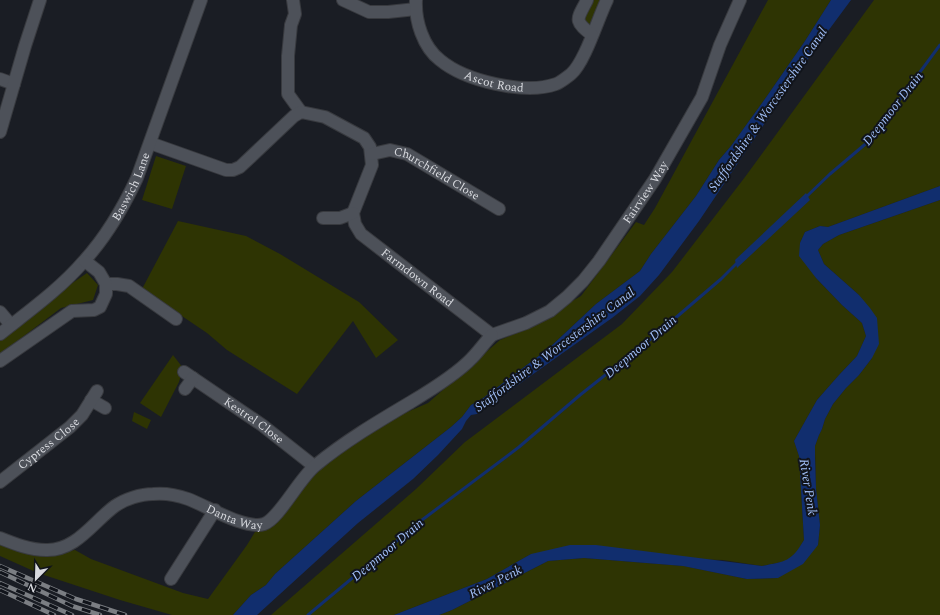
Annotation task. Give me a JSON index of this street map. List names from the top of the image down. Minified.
{"streets":{"street":["Ascot Road","Churchfield Close","Baswich Lane","Fairview Way","Farmdown Road","Kestrel Close","Cypress Close","Danta Way"]},"crossings":[["Fairview Way","Farmdown Road"],["Fairview Way","Danta Way"],["Farmdown Road","Danta Way"],["Kestrel Close","Danta Way"]],"water":["Deepmoor Drain","Staffordshire & Worcestershire Canal","River Penk"],"north":"bottom left"}
